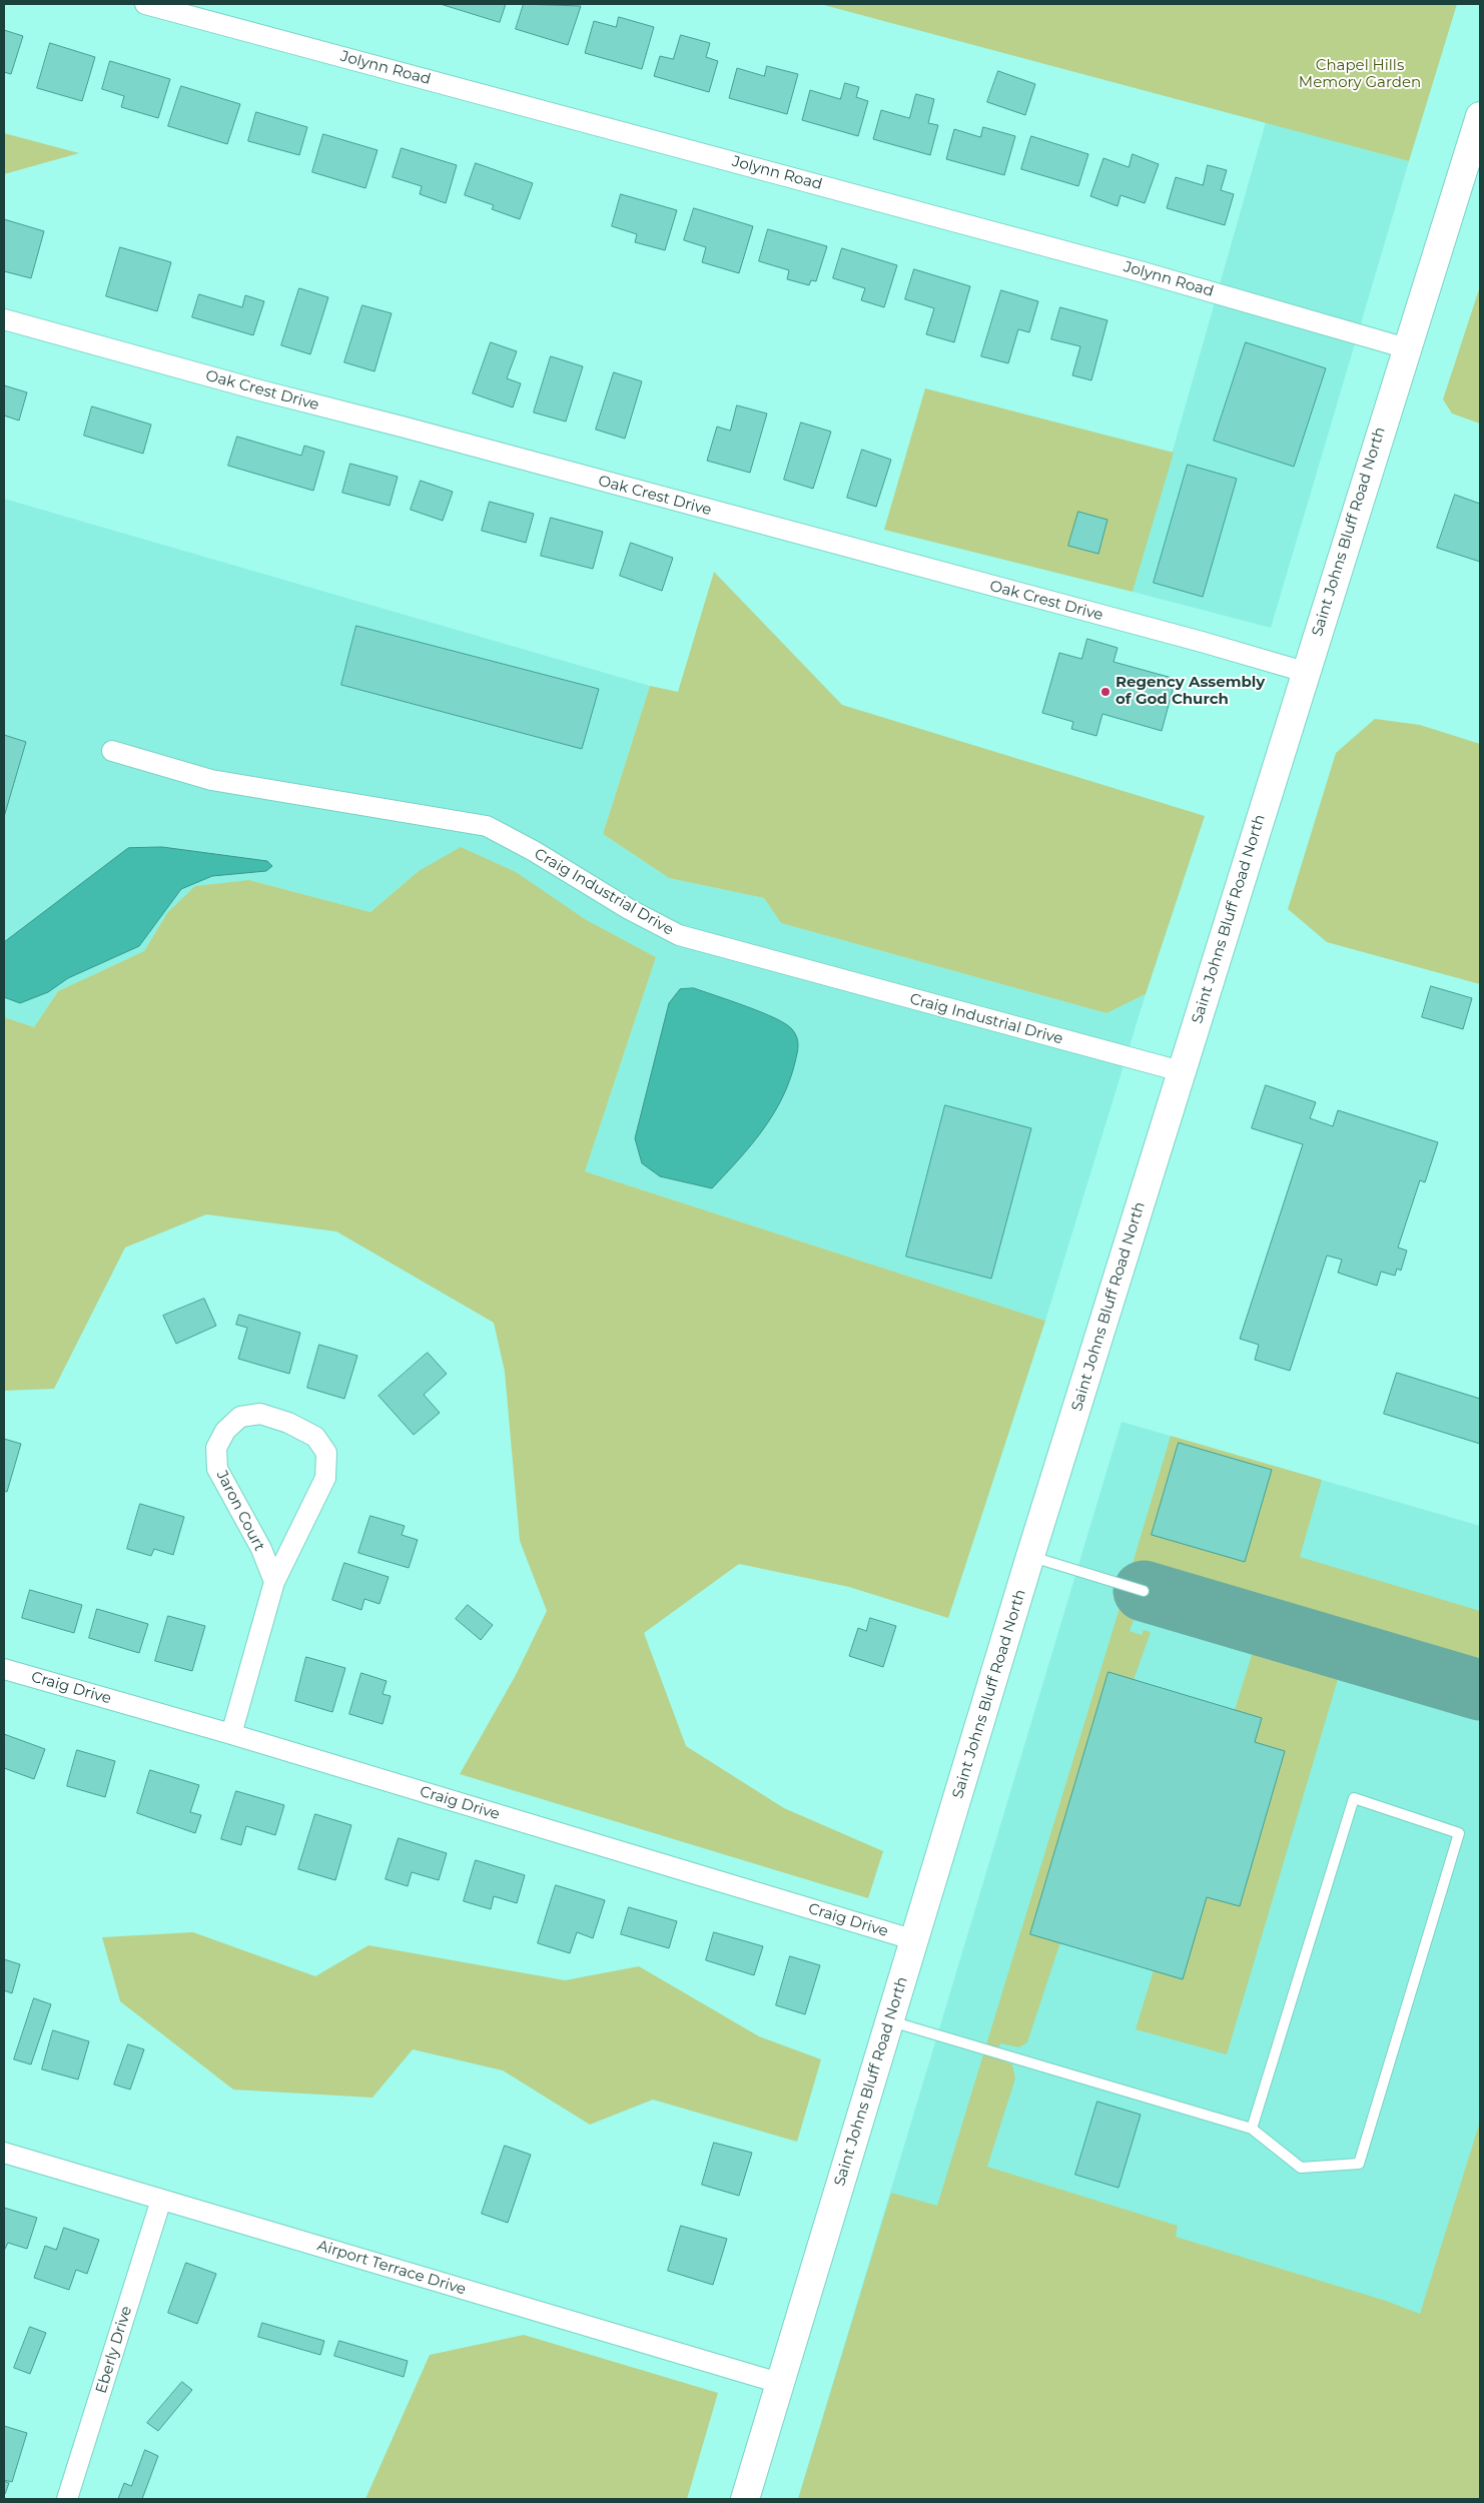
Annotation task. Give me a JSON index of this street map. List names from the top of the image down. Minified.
{"streets":{"main road":["Saint Johns Bluff Road North"],"street":["Jolynn Road","Oak Crest Drive","Craig Industrial Drive","Jaron Court","Craig Drive","Airport Terrace Drive","Eberly Drive"]},"crossings":[["Jolynn Road","Saint Johns Bluff Road North"],["Oak Crest Drive","Saint Johns Bluff Road North"],["Saint Johns Bluff Road North","Craig Industrial Drive"],["Saint Johns Bluff Road North","Craig Drive"],["Saint Johns Bluff Road North","Airport Terrace Drive"],["Jaron Court","Craig Drive"],["Airport Terrace Drive","Eberly Drive"]],"parks":["Chapel Hills Memory Garden"],"places":["Regency Assembly of God Church"]}
